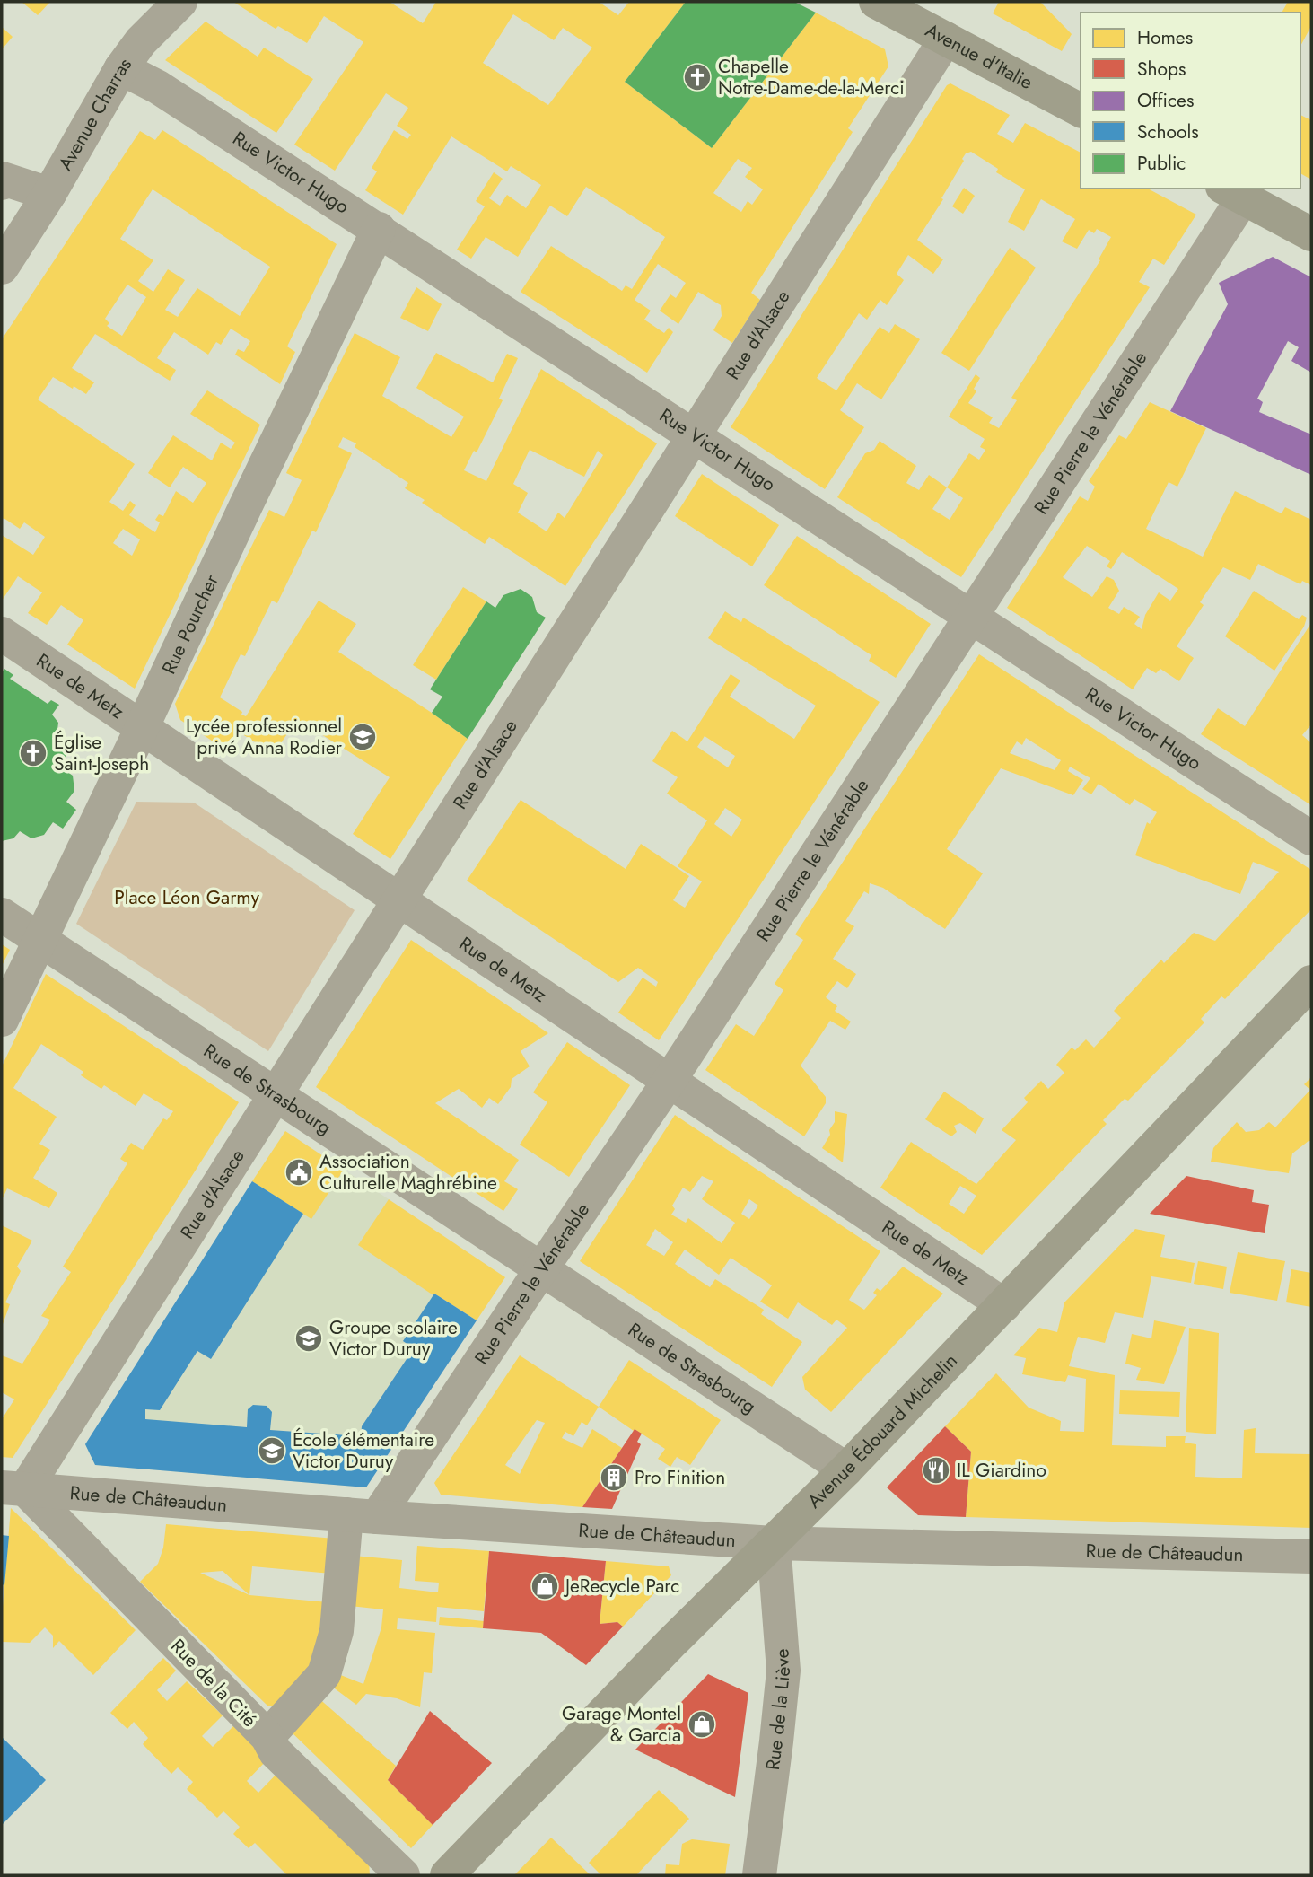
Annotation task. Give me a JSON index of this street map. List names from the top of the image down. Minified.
{"streets":{"main road":["Avenue d'Italie","Avenue Édouard Michelin"],"street":["Avenue Charras","Rue Victor Hugo","Rue d'Alsace","Rue Pierre le Vénérable","Rue Pourcher","Rue de Metz","Rue de Strasbourg","Rue de Châteaudun","Rue de la Cité","Rue de la Liève"]},"crossings":[["Avenue d'Italie","Rue d'Alsace"],["Avenue Charras","Rue Victor Hugo"],["Rue Victor Hugo","Rue d'Alsace"],["Rue Victor Hugo","Rue Pierre le Vénérable"],["Rue Victor Hugo","Rue Pourcher"],["Rue d'Alsace","Rue de Metz"],["Rue d'Alsace","Rue de Strasbourg"],["Rue d'Alsace","Rue de Châteaudun"],["Rue d'Alsace","Rue de la Cité"],["Rue Pierre le Vénérable","Rue de Metz"],["Rue Pierre le Vénérable","Rue de Strasbourg"],["Rue Pierre le Vénérable","Rue de Châteaudun"],["Rue Pourcher","Rue de Metz"],["Rue Pourcher","Rue de Strasbourg"],["Rue de Metz","Avenue Édouard Michelin"],["Rue de Strasbourg","Avenue Édouard Michelin"],["Avenue Édouard Michelin","Rue de Châteaudun"],["Avenue Édouard Michelin","Rue de la Liève"],["Rue de Châteaudun","Rue de la Cité"],["Rue de Châteaudun","Rue de la Liève"]],"parks":["Place Léon Garmy"],"places":{"church":["Chapelle Notre-Dame-de-la-Merci","Église Saint-Joseph"],"school or university":["Lycée professionnel privé Anna Rodier","Groupe scolaire Victor Duruy","École élémentaire Victor Duruy"],"public building":["Association Culturelle Maghrébine"],"restaurant":["IL Giardino"],"building":["Pro Finition"],"shop":["JeRecycle Parc","Garage Montel & Garcia"]},"legend":["Homes","Shops","Offices","Schools","Public"]}
